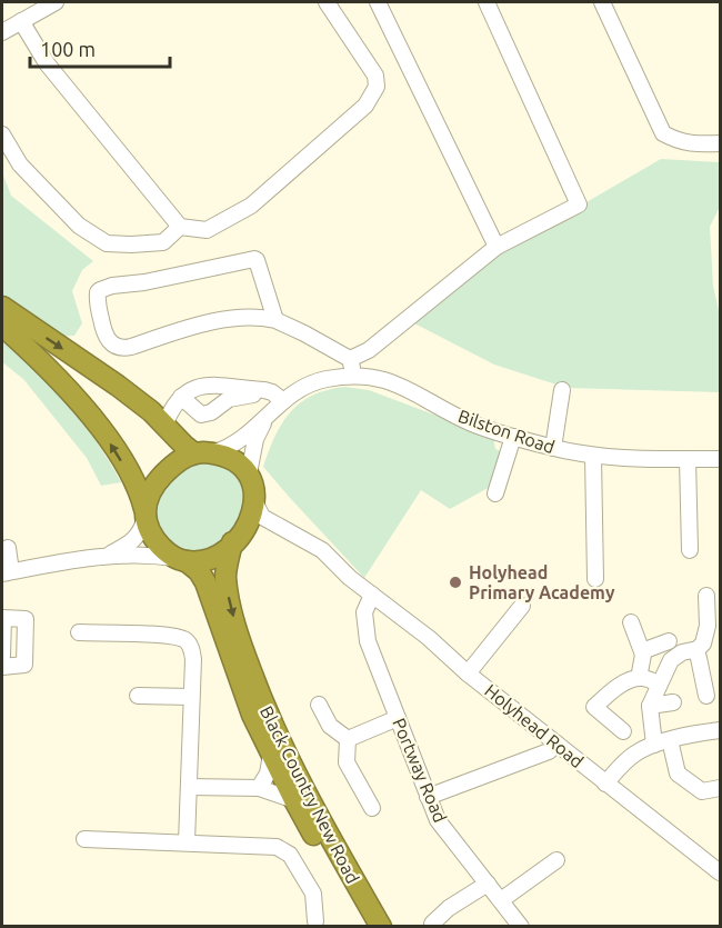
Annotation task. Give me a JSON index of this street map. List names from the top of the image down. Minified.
{"streets":{"highway":["Black Country New Road"],"street":["Bilston Road","Holyhead Road","Portway Road"]},"crossings":[["Bilston Road","Holyhead Road"],["Bilston Road","Black Country New Road"],["Holyhead Road","Portway Road"],["Holyhead Road","Black Country New Road"]],"places":["Holyhead Primary Academy"],"scale_bar":"100 m"}
